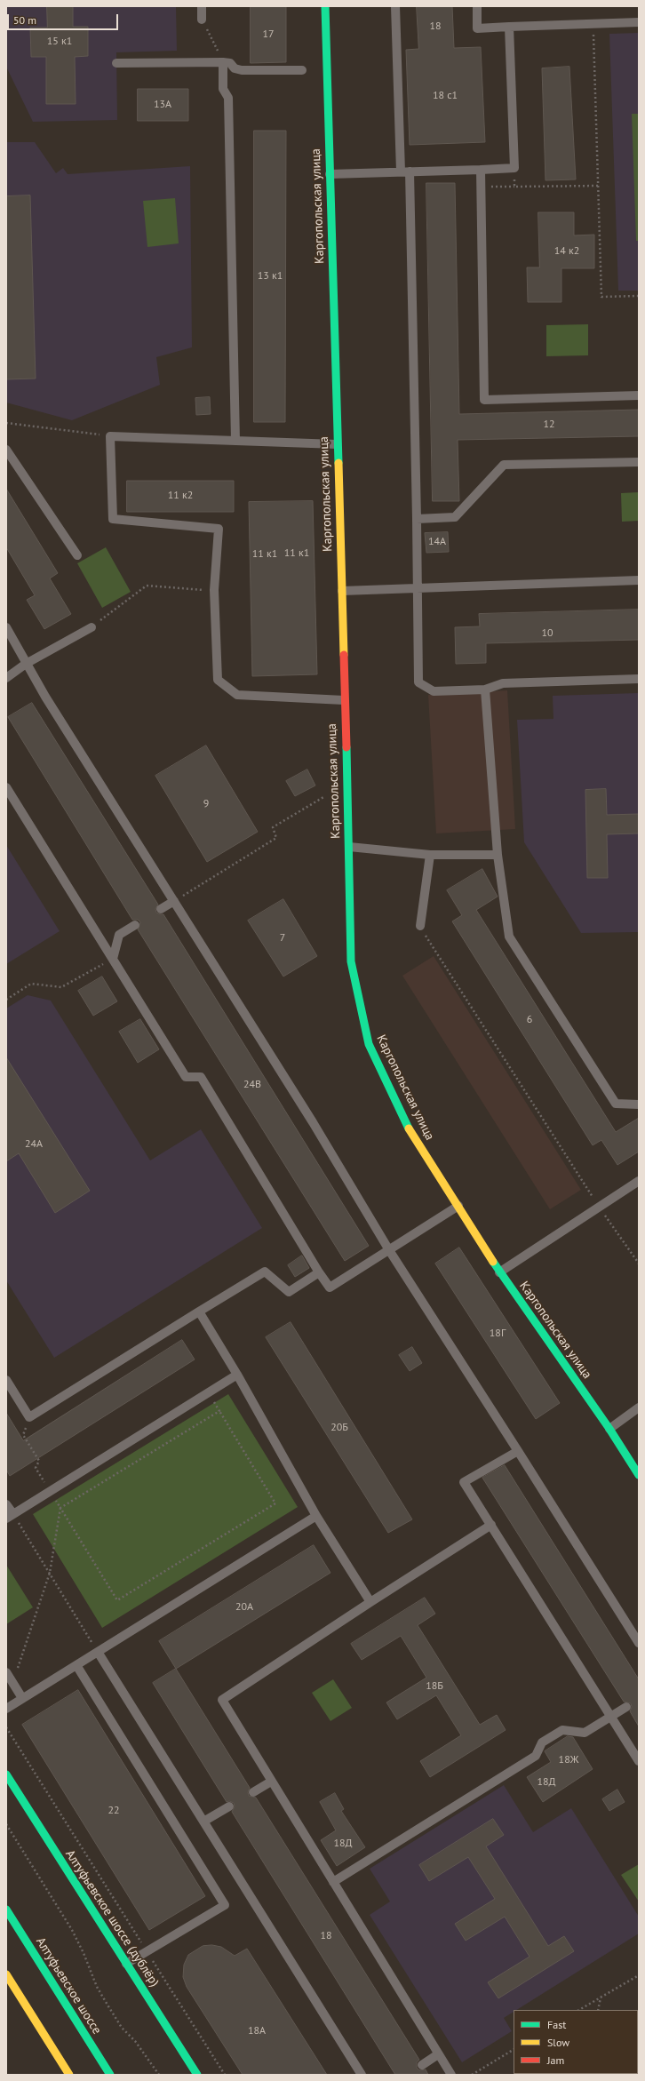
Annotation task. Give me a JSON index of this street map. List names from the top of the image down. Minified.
{"streets":{"street":["Каргопольская улица","Алтуфьевское шоссе (дублёр)","Алтуфьевское шоссе"]},"house_numbers":["18","17","15 к1","18 с1","13А","14 к2","13 к1","12","11 к2","14А","11 к1","11 к1","10","9","7","6","24В","24А","18Г","20Б","20А","18Б","18Ж","18Д","22","18Д","18","18А"],"legend":["Fast","Slow","Jam"],"scale_bar":"50 m"}
